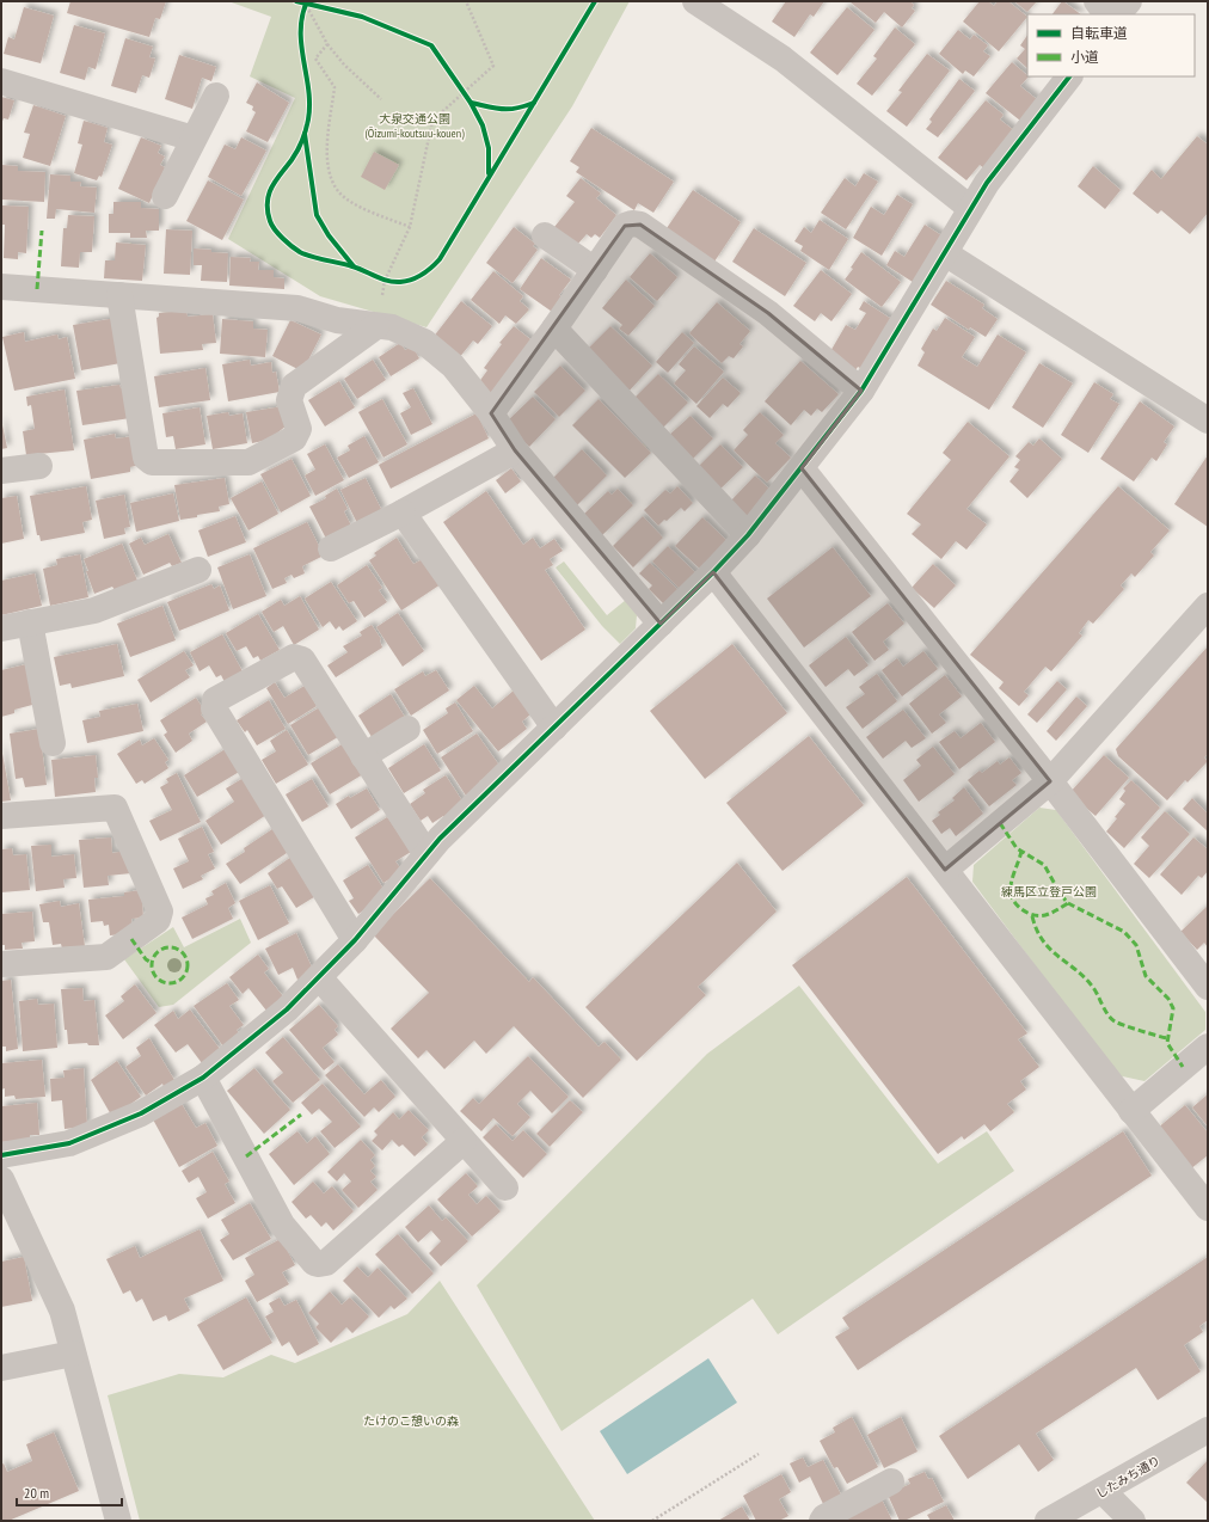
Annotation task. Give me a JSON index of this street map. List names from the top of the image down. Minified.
{"streets":{"street":["したみち通り"]},"parks":["大泉交通公園 (Ōizumi-koutsuu-kouen)","練馬区立登戸公園","たけのこ憩いの森"],"legend":["自転車道","小道"],"scale_bar":"20 m"}
